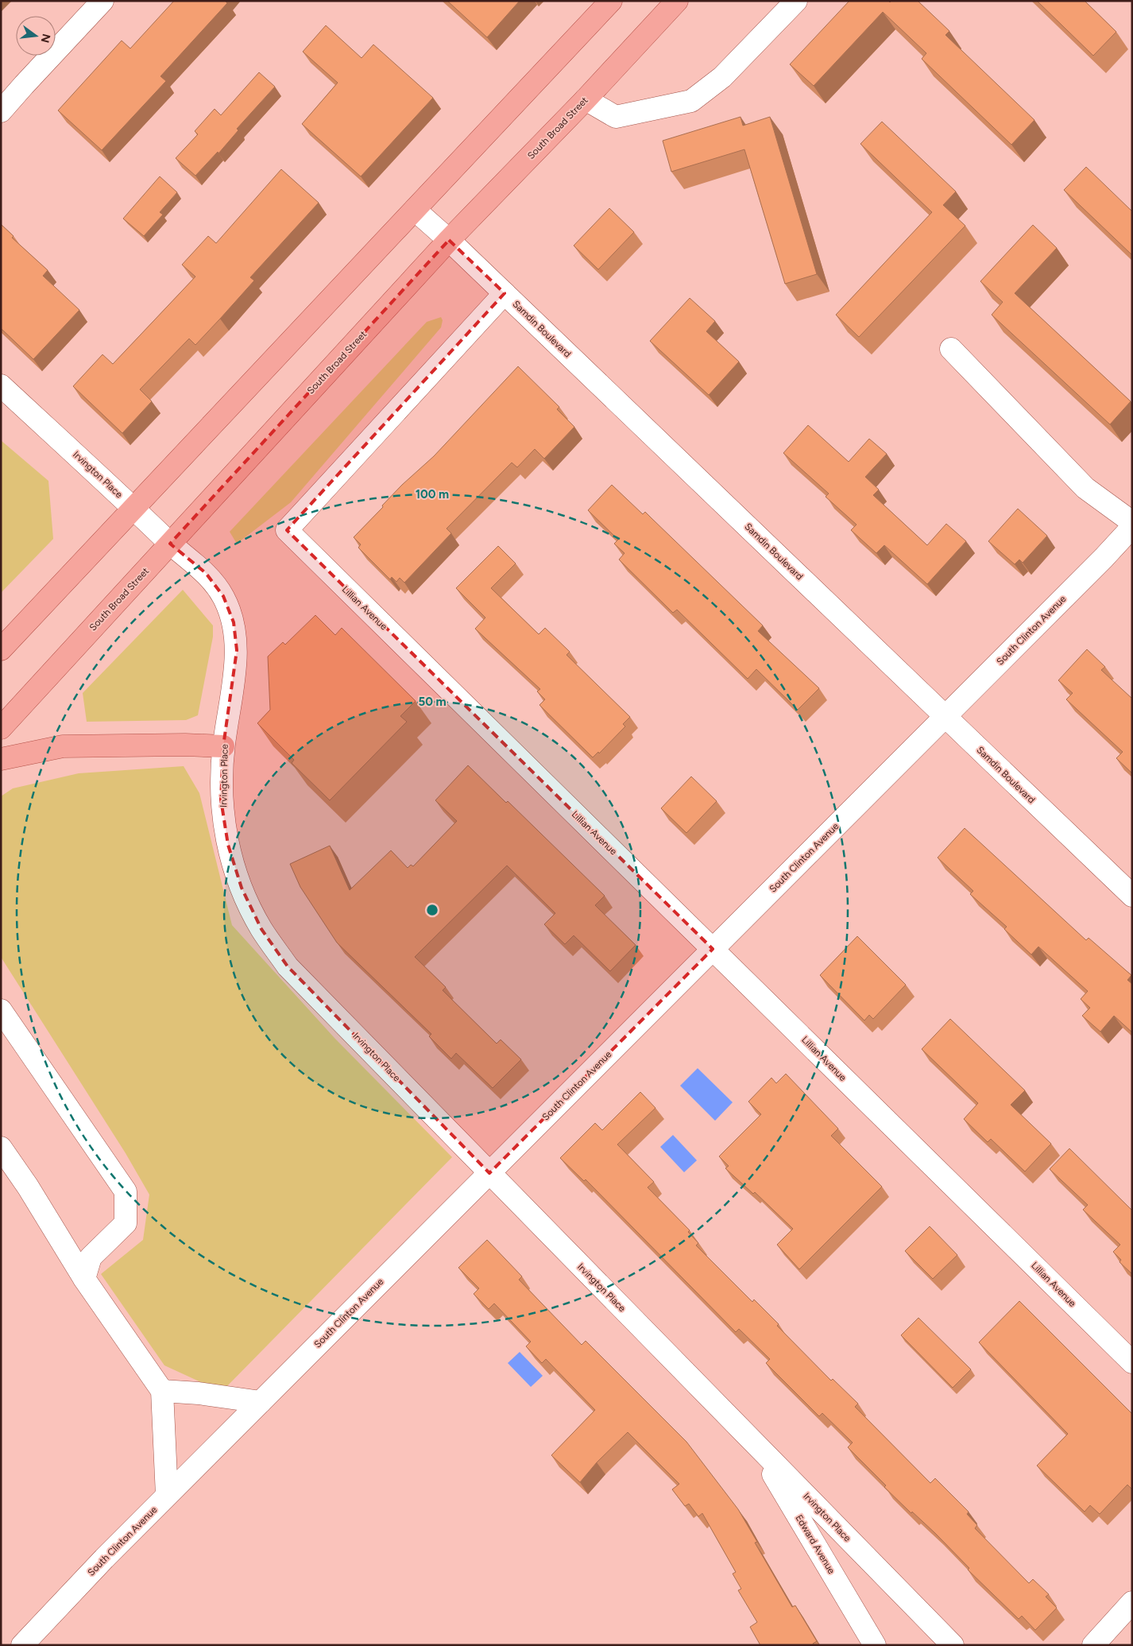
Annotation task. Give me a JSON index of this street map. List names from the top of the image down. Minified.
{"streets":{"main road":["South Broad Street"],"street":["Samdin Boulevard","Irvington Place","Lillian Avenue","South Clinton Avenue","Edward Avenue"]},"crossings":[["South Broad Street","Samdin Boulevard"],["South Broad Street","Irvington Place"],["Samdin Boulevard","Lillian Avenue"],["Samdin Boulevard","South Clinton Avenue"],["Irvington Place","South Clinton Avenue"],["Irvington Place","Edward Avenue"],["Lillian Avenue","South Clinton Avenue"]],"north":"right","rings":["100 m","50 m"]}
